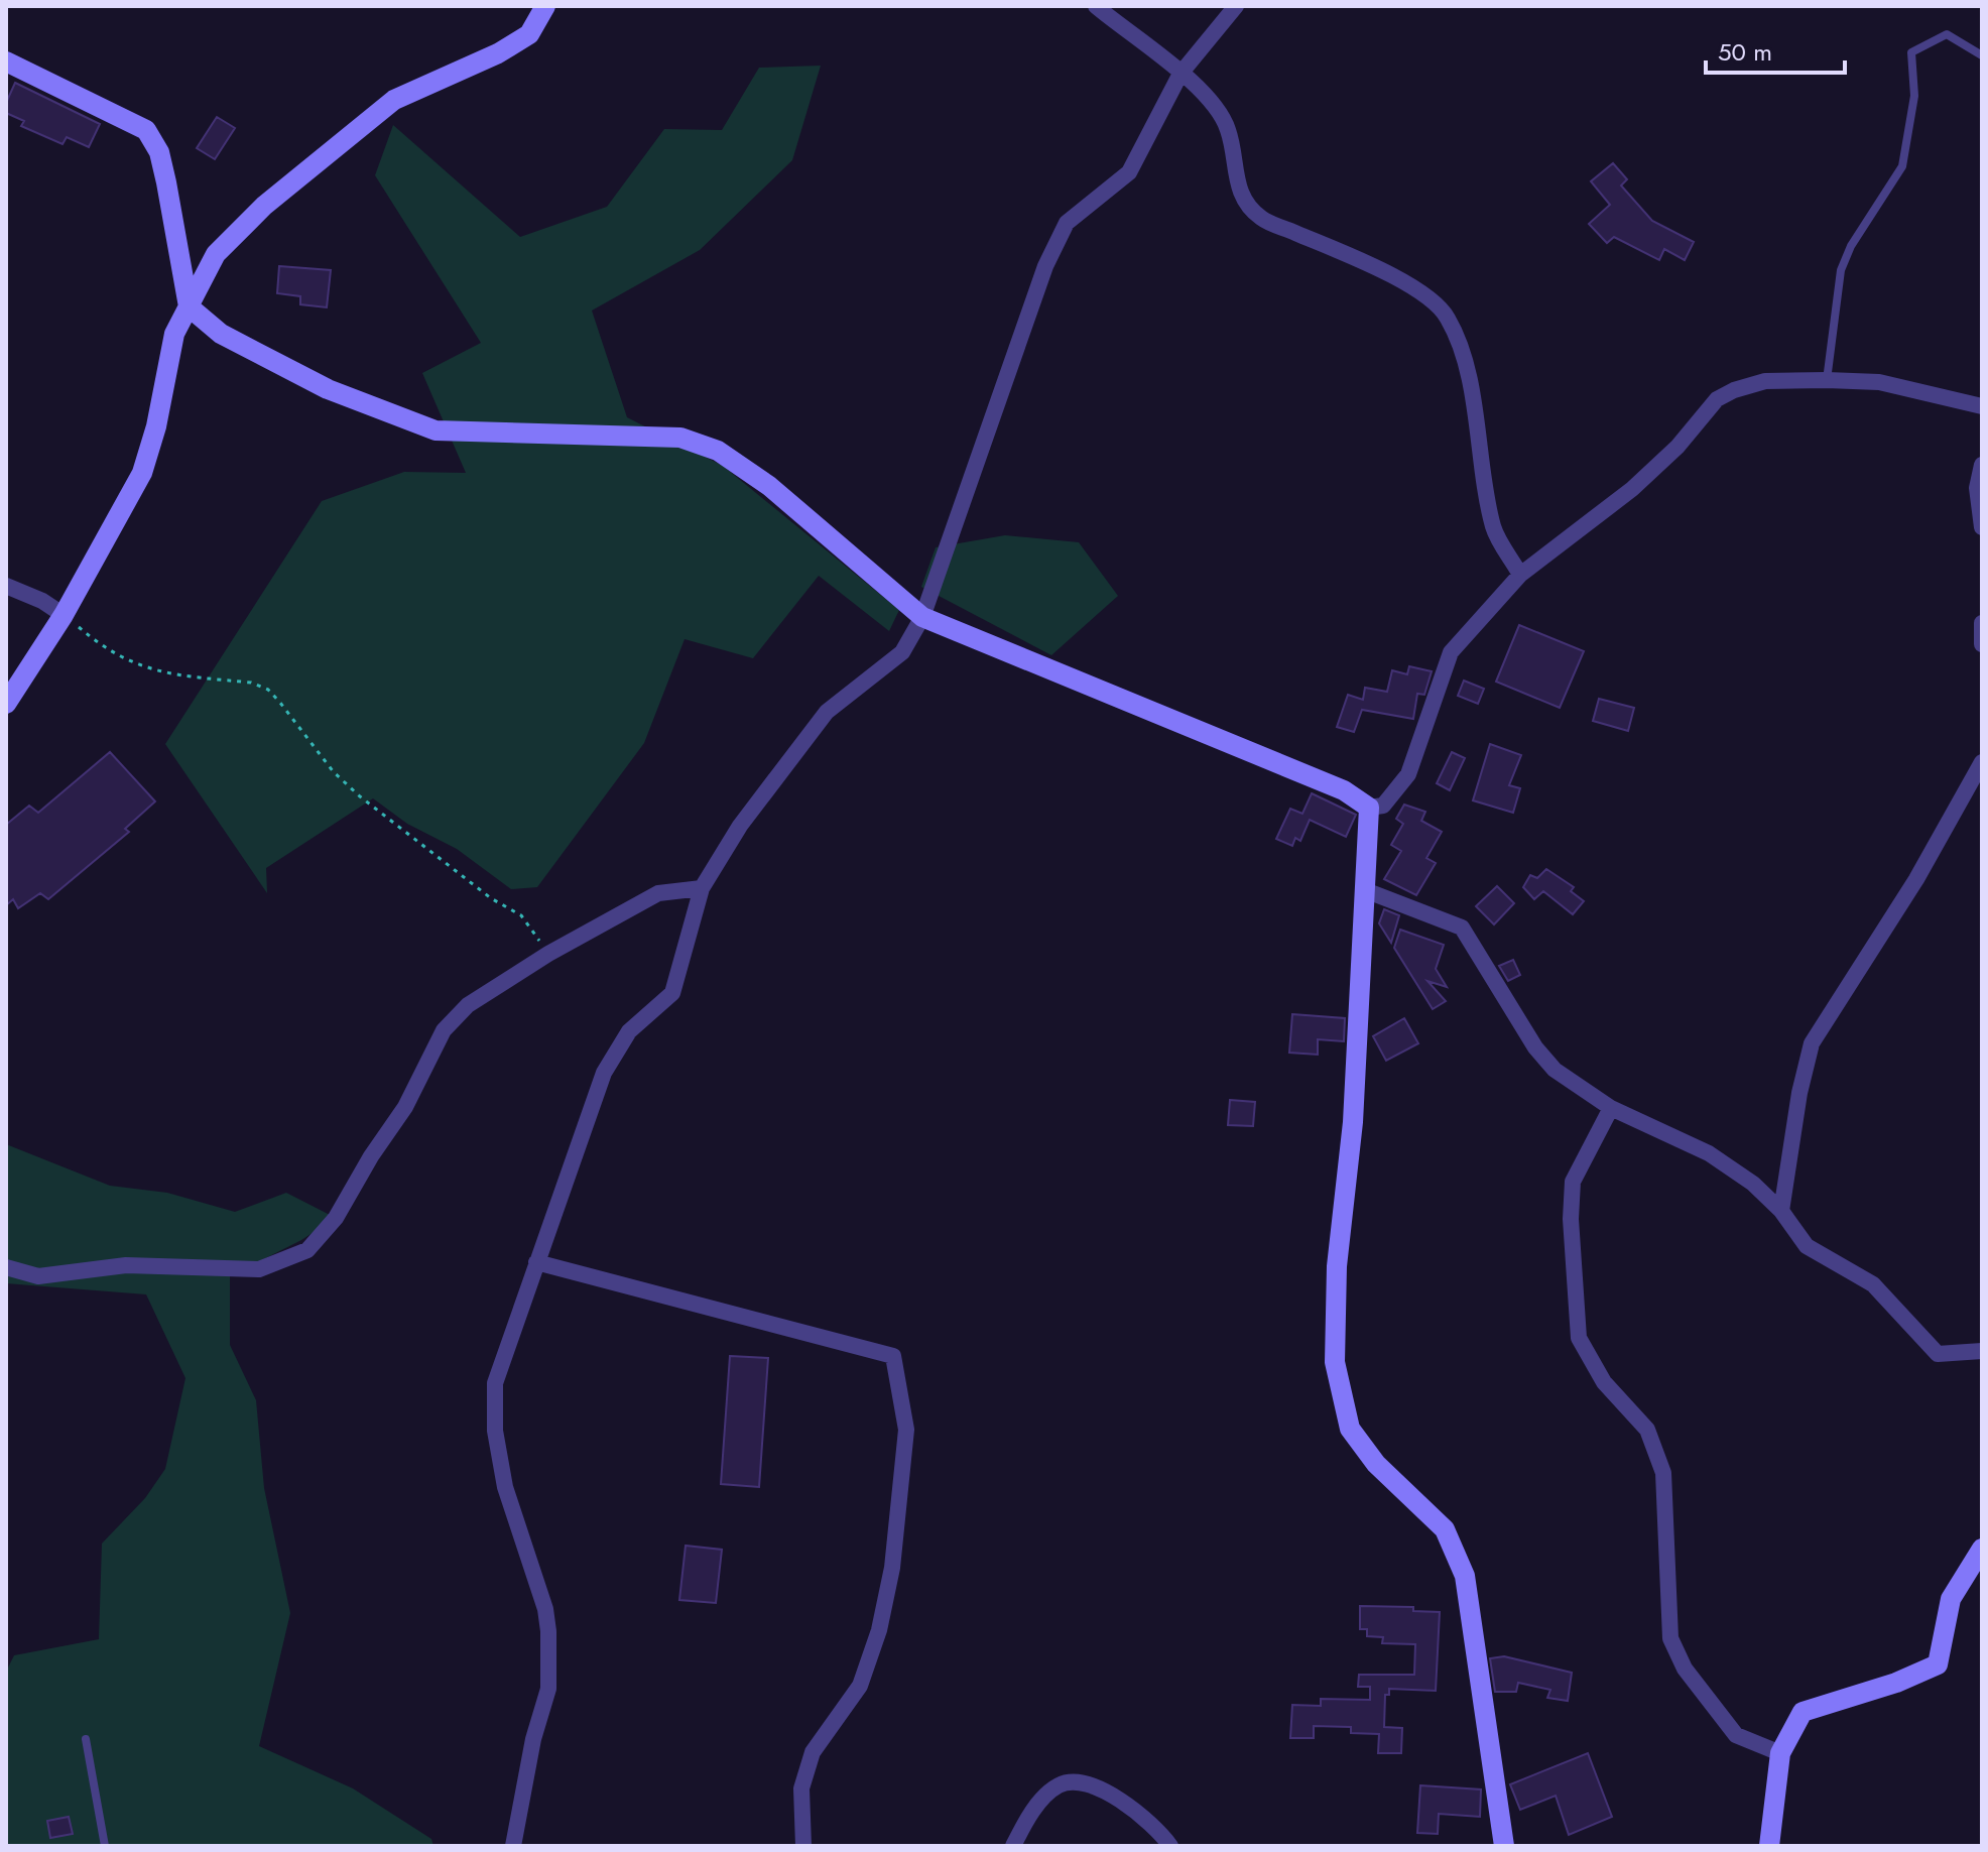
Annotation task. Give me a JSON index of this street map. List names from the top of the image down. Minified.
{"scale_bar":"50 m"}
